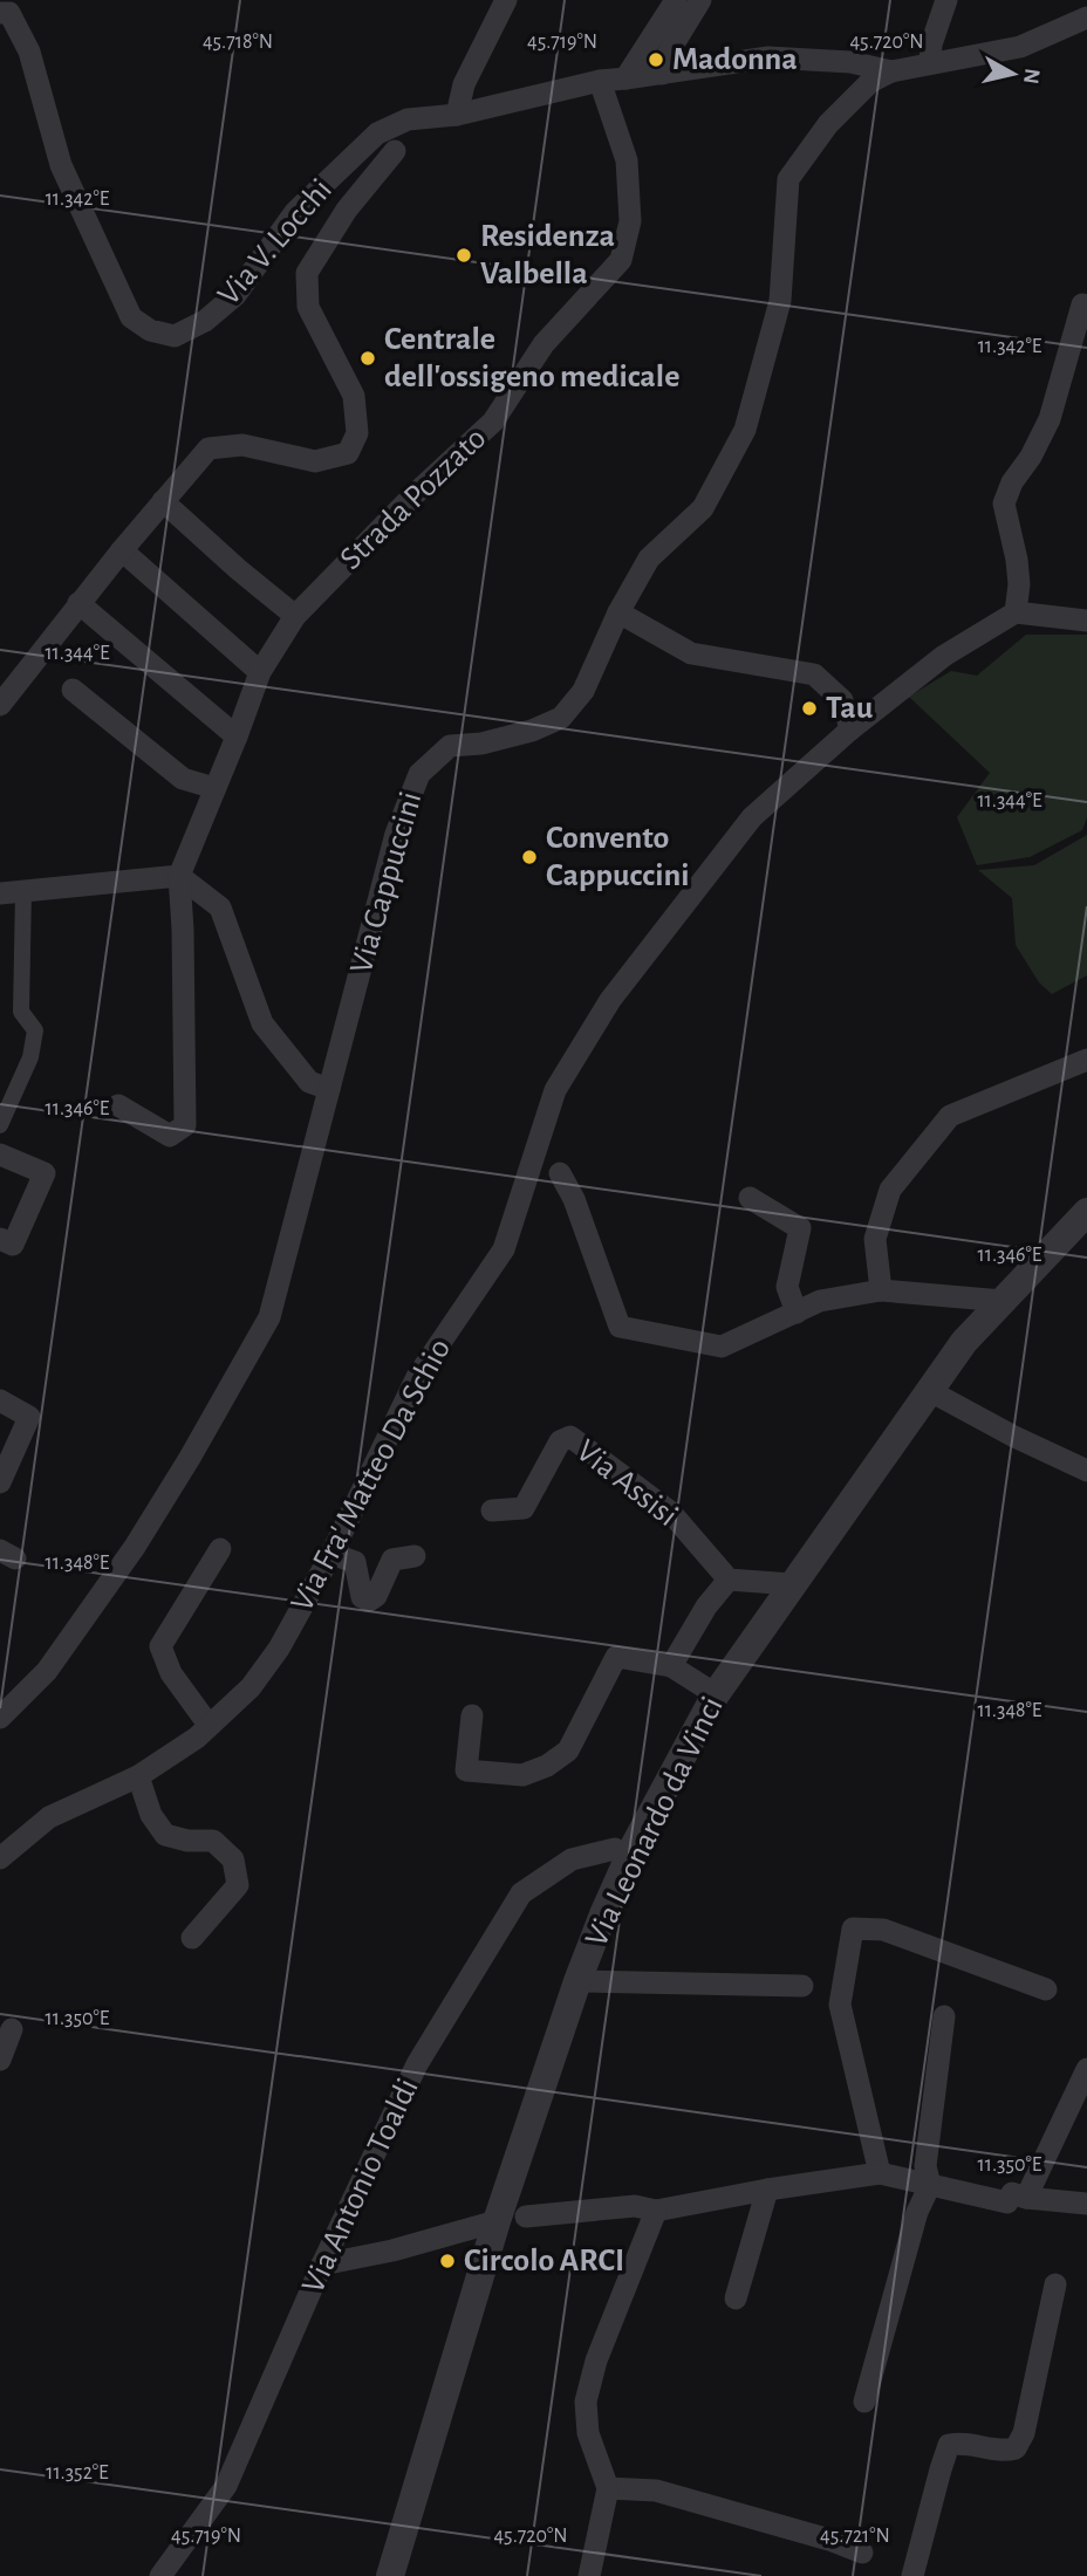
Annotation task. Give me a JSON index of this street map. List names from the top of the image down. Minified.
{"streets":{"street":["Via V. Locchi","Strada Pozzato","Via Cappuccini","Via Fra' Matteo Da Schio","Via Assisi","Via Leonardo da Vinci","Via Antonio Toaldi"]},"crossings":[["Via V. Locchi","Strada Pozzato"],["Via V. Locchi","Via Cappuccini"]],"places":["Madonna","Residenza Valbella","Centrale dell'ossigeno medicale","Tau","Convento Cappuccini","Circolo ARCI"],"north":"right","coordinates":["45.718°N","45.719°N","45.720°N","11.342°E","11.344°E","11.346°E","11.348°E","11.350°E","11.352°E","45.721°N"]}
